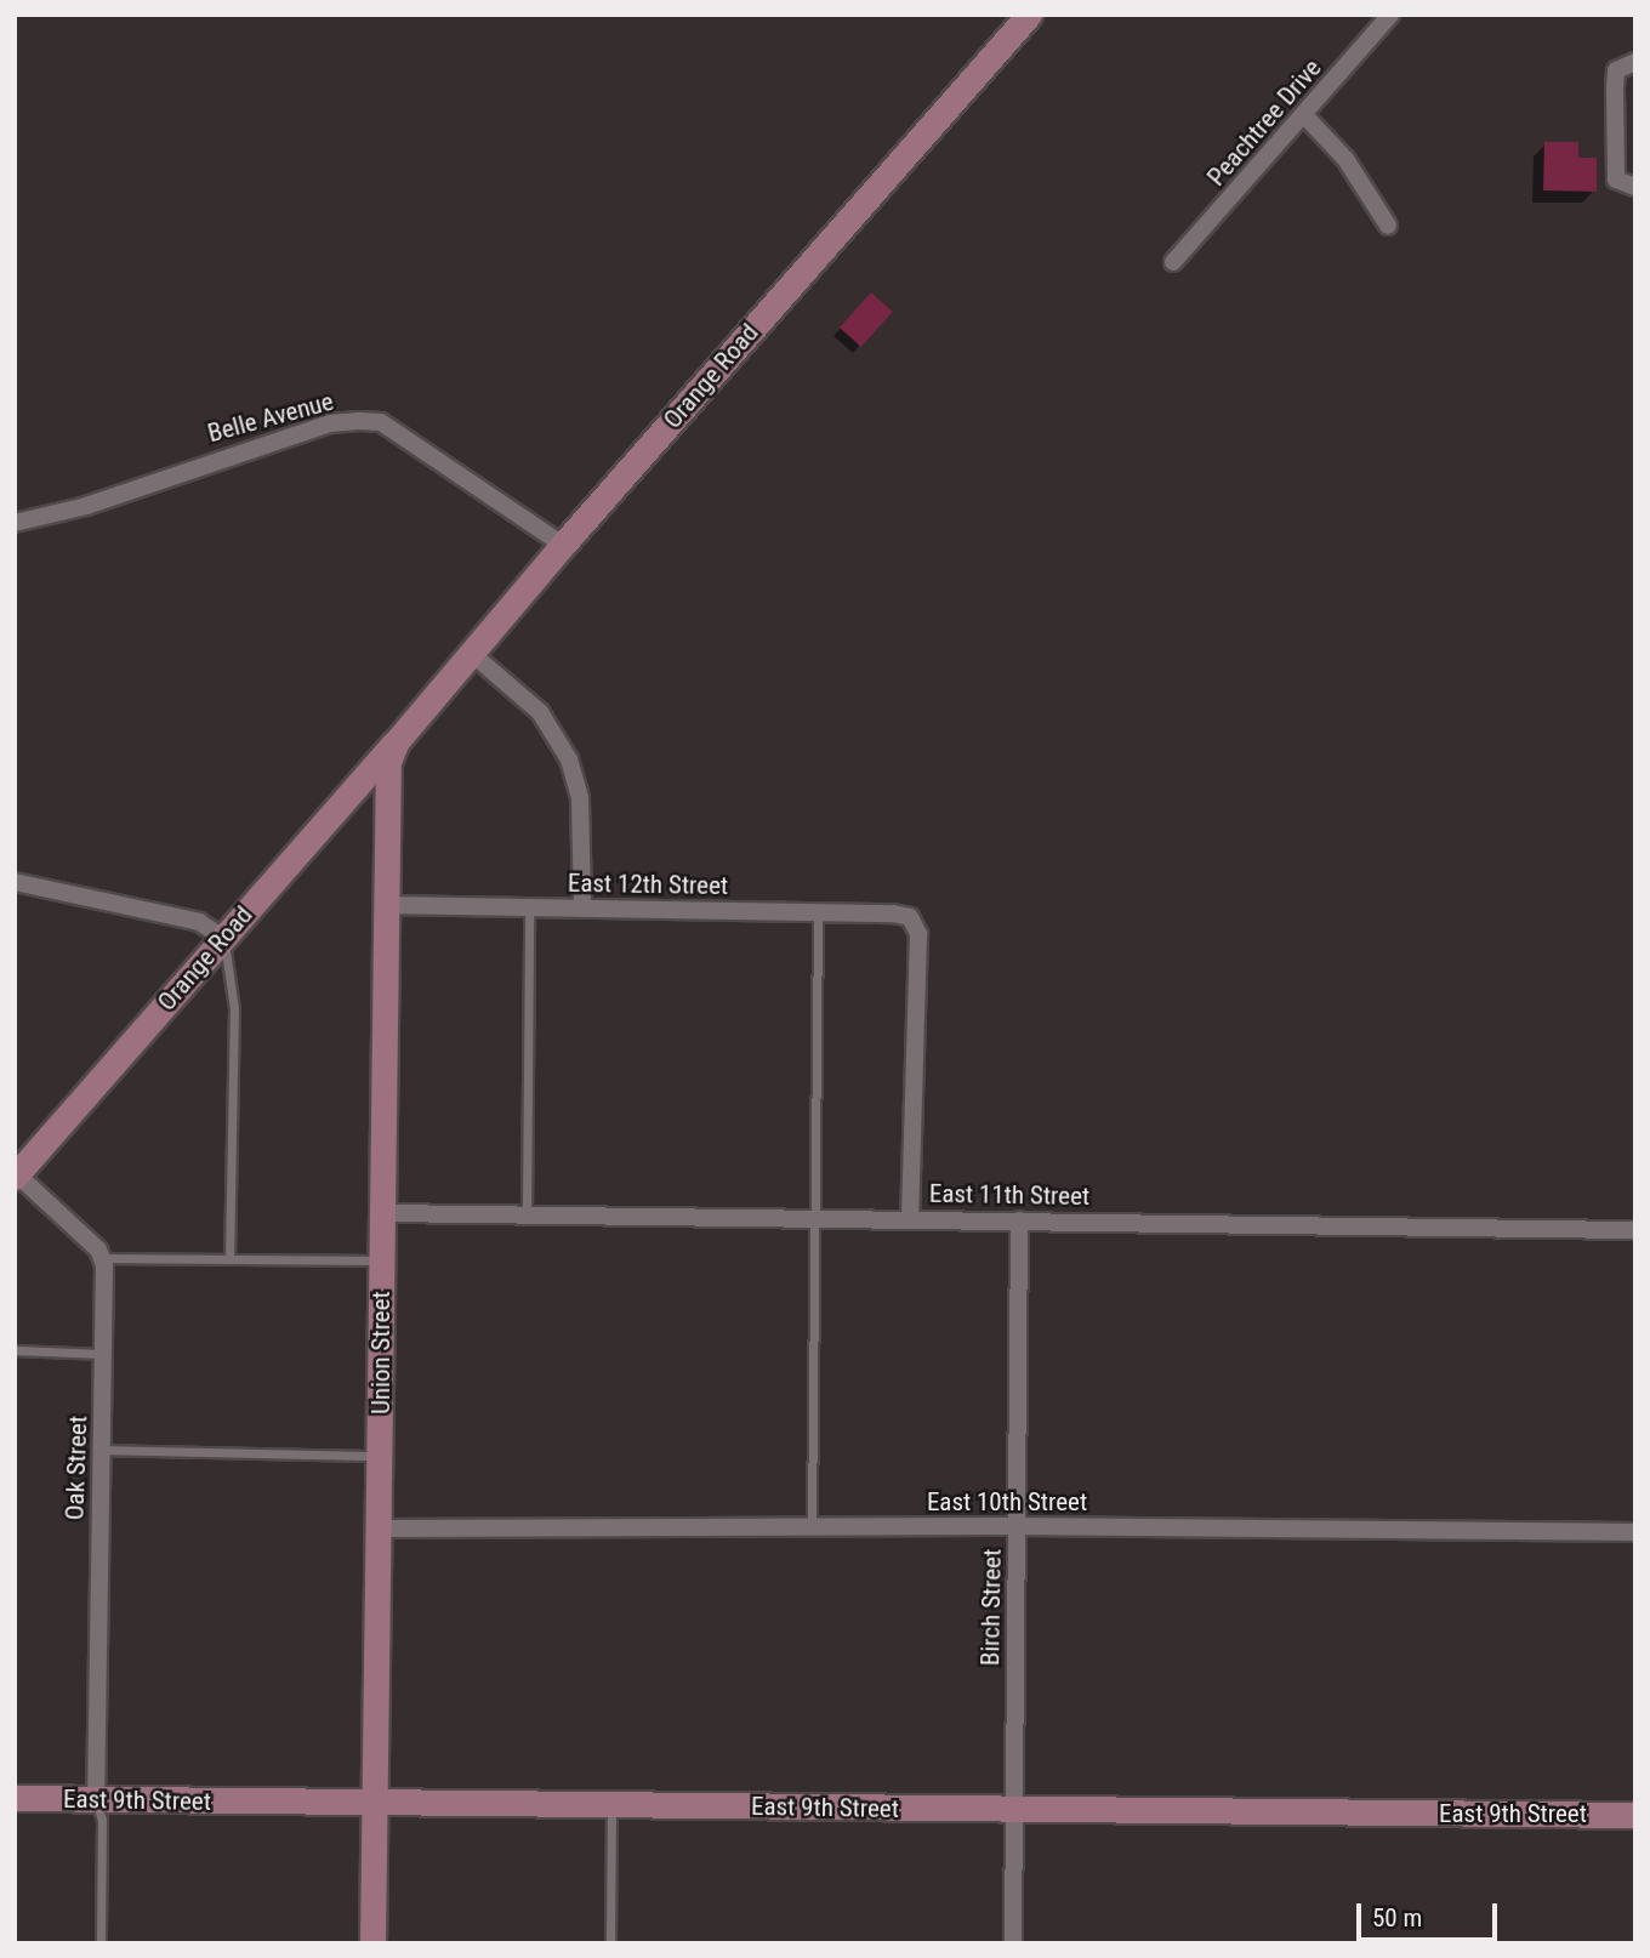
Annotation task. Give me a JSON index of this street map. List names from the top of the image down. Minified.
{"streets":{"street":["Peachtree Drive","Orange Road","Belle Avenue","East 12th Street","East 11th Street","Union Street","Oak Street","East 10th Street","Birch Street","East 9th Street"]},"crossings":[["Orange Road","Belle Avenue"],["Orange Road","Union Street"],["East 12th Street","East 11th Street"],["East 12th Street","Union Street"],["East 11th Street","Union Street"],["East 11th Street","Birch Street"],["Union Street","East 10th Street"],["Union Street","East 9th Street"],["Oak Street","East 9th Street"],["East 10th Street","Birch Street"],["Birch Street","East 9th Street"]],"scale_bar":"50 m"}
